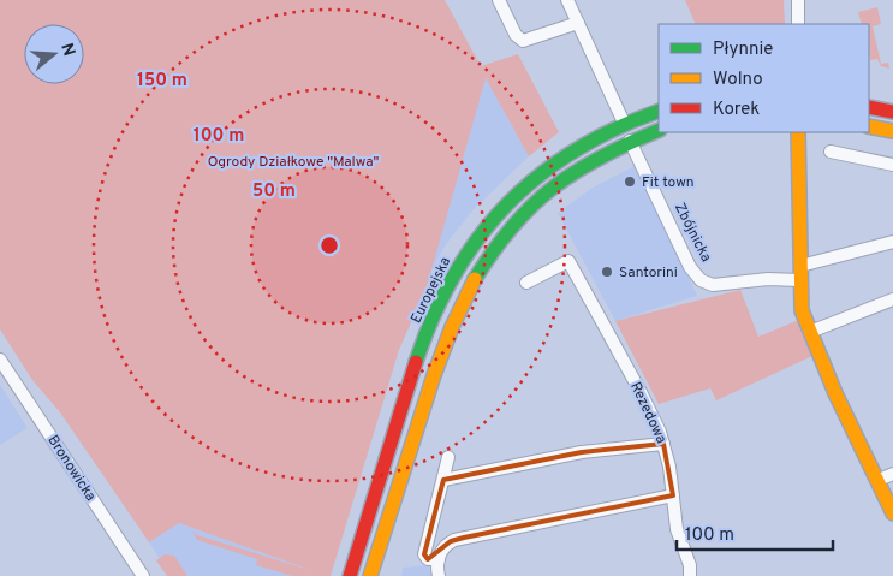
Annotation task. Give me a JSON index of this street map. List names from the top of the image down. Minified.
{"streets":{"main road":["Europejska"],"street":["Zbójnicka","Rezedowa","Bronowicka"]},"parks":["Ogrody Działkowe \"Malwa\""],"places":["Fit town","Santorini"],"legend":["Płynnie","Wolno","Korek"],"scale_bar":"100 m","north":"right","rings":["150 m","100 m","50 m"]}
